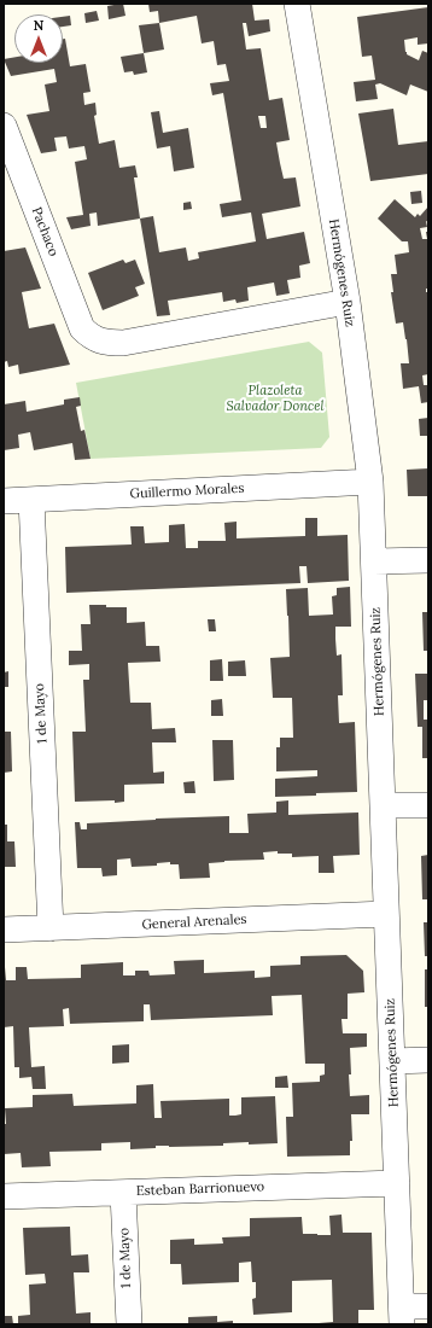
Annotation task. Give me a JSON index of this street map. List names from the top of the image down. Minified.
{"streets":{"street":["Pachaco","Hermógenes Ruiz","Guillermo Morales","1 de Mayo","General Arenales","Esteban Barrionuevo"]},"crossings":[["Pachaco","Hermógenes Ruiz"],["Hermógenes Ruiz","Guillermo Morales"],["Hermógenes Ruiz","General Arenales"],["Hermógenes Ruiz","Esteban Barrionuevo"],["Guillermo Morales","1 de Mayo"],["1 de Mayo","General Arenales"],["1 de Mayo","Esteban Barrionuevo"]],"parks":["Plazoleta Salvador Doncel"],"north":"top"}
